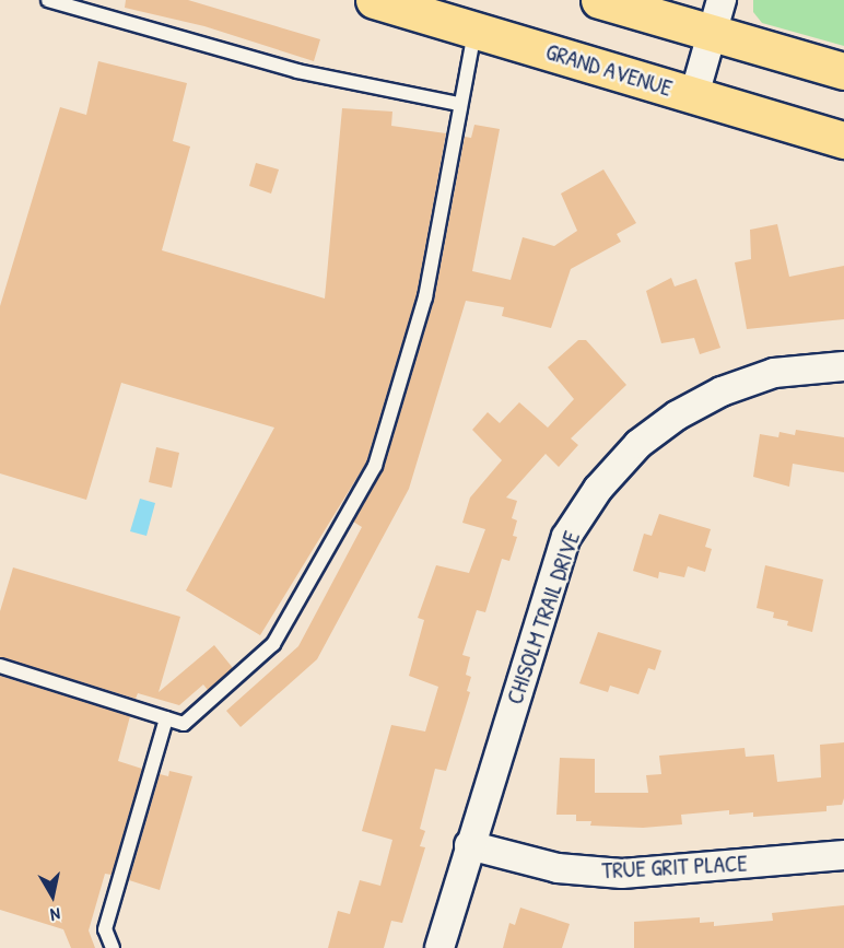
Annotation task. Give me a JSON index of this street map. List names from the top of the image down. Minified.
{"streets":{"main road":["GRAND AVENUE"],"street":["CHISOLM TRAIL DRIVE","TRUE GRIT PLACE"]},"crossings":[["CHISOLM TRAIL DRIVE","TRUE GRIT PLACE"]],"north":"bottom"}
